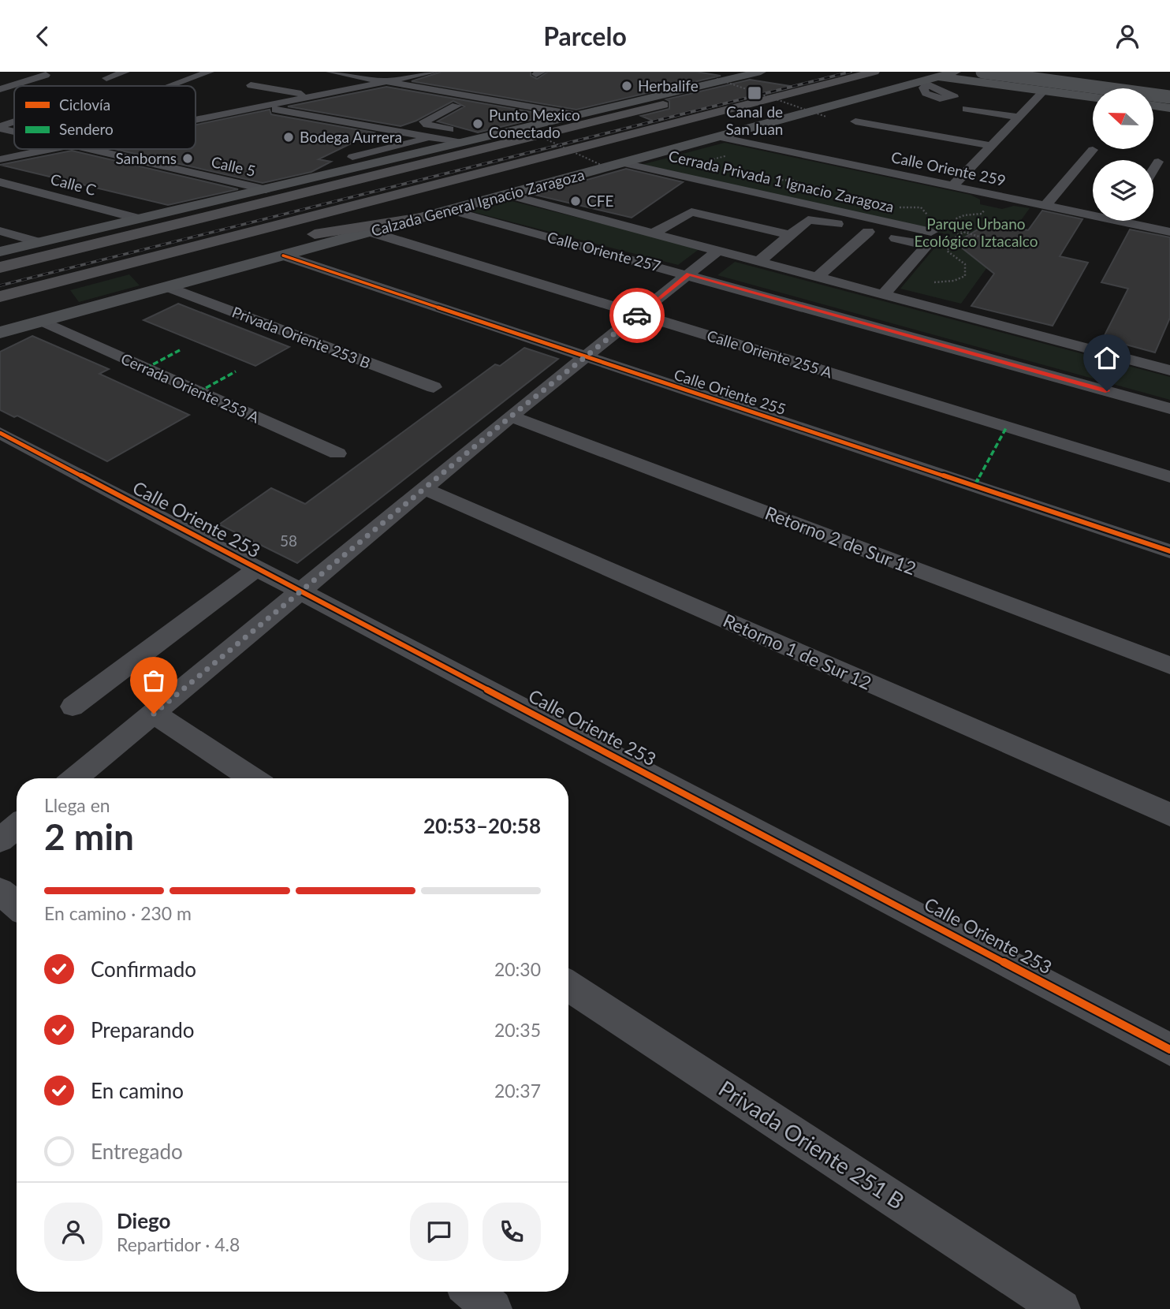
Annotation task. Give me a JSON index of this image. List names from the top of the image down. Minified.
{"streets":{"highway":["Calzada General Ignacio Zaragoza"],"street":["Calle 5","Calle Oriente 259","Cerrada Privada 1 Ignacio Zaragoza","Calle C","Calle Oriente 257","Privada Oriente 253 B","Calle Oriente 255 A","Cerrada Oriente 253 A","Calle Oriente 255","Calle Oriente 253","Retorno 2 de Sur 12","Retorno 1 de Sur 12","Privada Oriente 251 B"]},"crossings":[["Calle Oriente 259","Calzada General Ignacio Zaragoza"],["Cerrada Privada 1 Ignacio Zaragoza","Calzada General Ignacio Zaragoza"],["Calzada General Ignacio Zaragoza","Calle Oriente 257"],["Calzada General Ignacio Zaragoza","Privada Oriente 253 B"],["Calzada General Ignacio Zaragoza","Calle Oriente 255 A"],["Calzada General Ignacio Zaragoza","Cerrada Oriente 253 A"],["Calzada General Ignacio Zaragoza","Calle Oriente 255"]],"parks":["Parque Urbano Ecológico Iztacalco"],"places":{"other":["Herbalife","Punto Mexico Conectado","Bodega Aurrera","Sanborns","CFE"],"transit":["Canal de San Juan"]},"house_numbers":["58"],"legend":["Ciclovía","Sendero"],"north":"left","page":{"header":"Parcelo","heading":["2 min","Llega en","20:53–20:58"],"panel":["Diego","Repartidor · 4.8"],"bar":"En camino · 230 m","list":[["Confirmado","20:30"],["Preparando","20:35"],["En camino","20:37"],"Entregado"]}}
